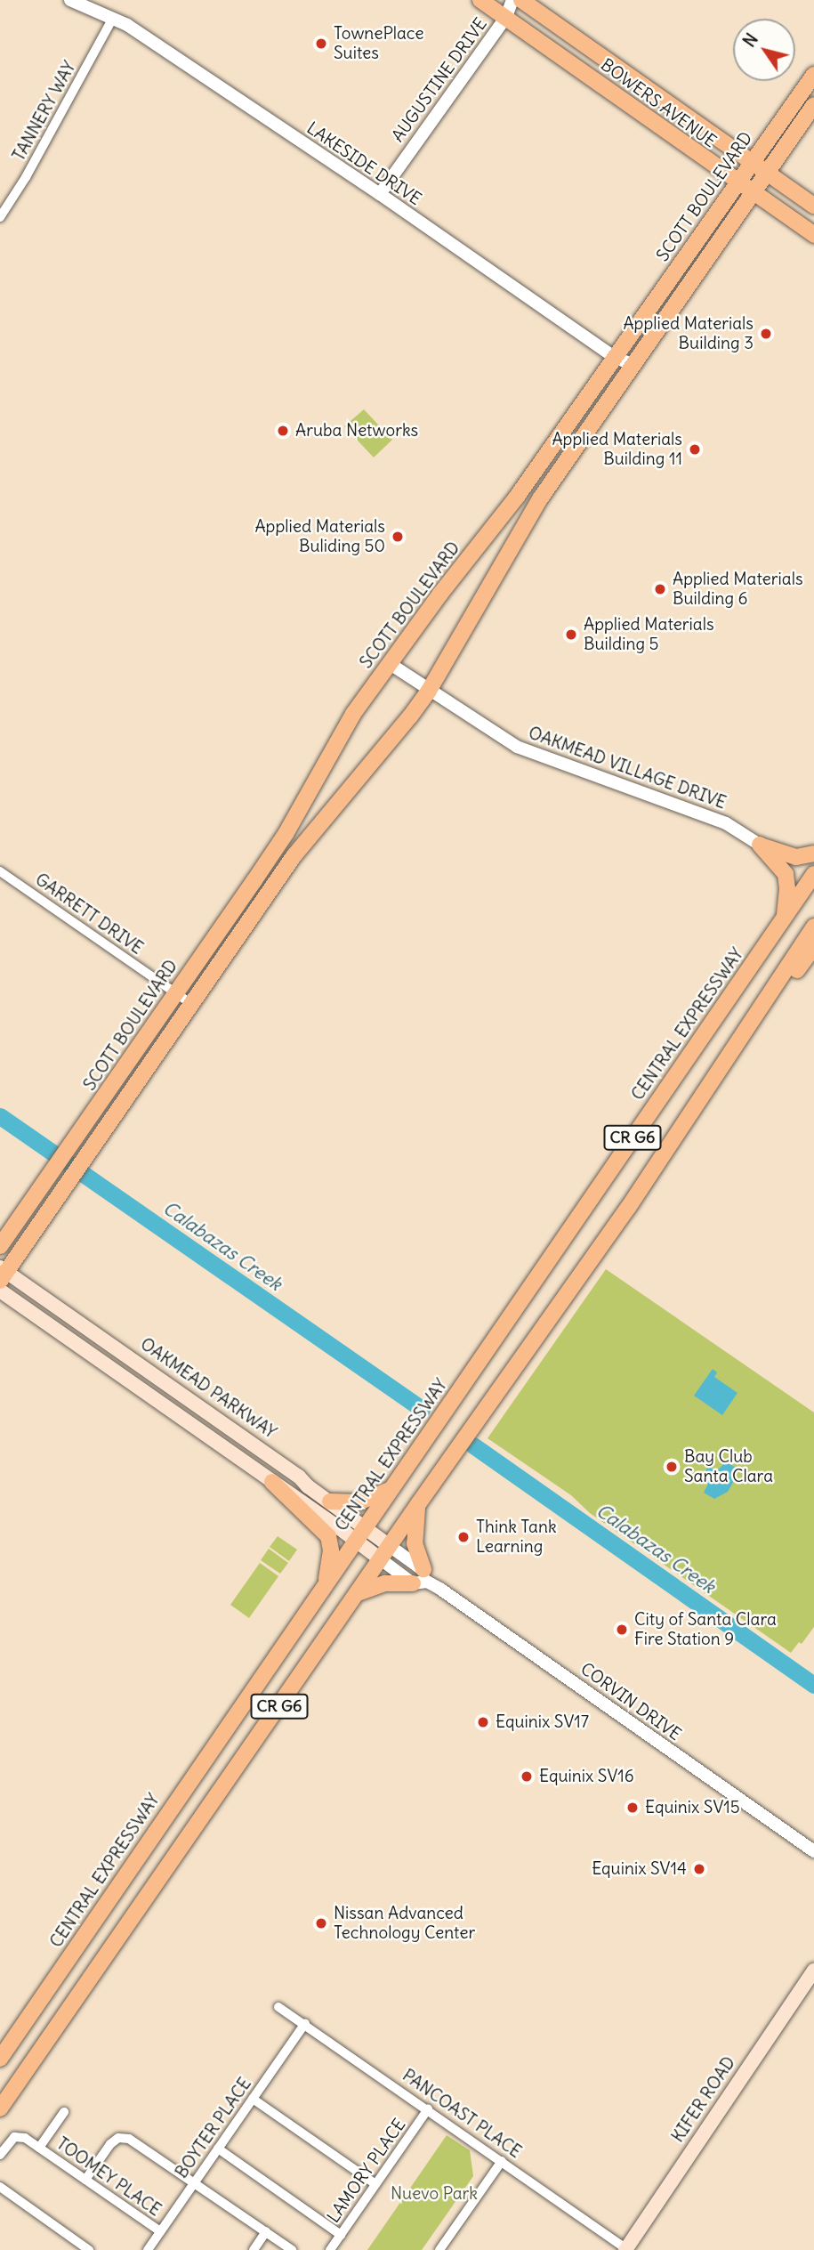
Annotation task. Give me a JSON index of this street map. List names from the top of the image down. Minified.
{"streets":{"main road":["BOWERS AVENUE","SCOTT BOULEVARD","CENTRAL EXPRESSWAY","CR G6","OAKMEAD PARKWAY","KIFER ROAD"],"street":["AUGUSTINE DRIVE","TANNERY WAY","LAKESIDE DRIVE","OAKMEAD VILLAGE DRIVE","GARRETT DRIVE","CORVIN DRIVE","PANCOAST PLACE","BOYTER PLACE","LAMORY PLACE","TOOMEY PLACE"]},"crossings":[["AUGUSTINE DRIVE","BOWERS AVENUE"],["AUGUSTINE DRIVE","LAKESIDE DRIVE"],["BOWERS AVENUE","SCOTT BOULEVARD"],["TANNERY WAY","LAKESIDE DRIVE"],["LAKESIDE DRIVE","SCOTT BOULEVARD"],["SCOTT BOULEVARD","OAKMEAD VILLAGE DRIVE"],["SCOTT BOULEVARD","GARRETT DRIVE"],["CENTRAL EXPRESSWAY","OAKMEAD PARKWAY"],["CR G6","OAKMEAD PARKWAY"],["CR G6","CORVIN DRIVE"],["OAKMEAD PARKWAY","CORVIN DRIVE"],["KIFER ROAD","PANCOAST PLACE"],["PANCOAST PLACE","BOYTER PLACE"],["PANCOAST PLACE","LAMORY PLACE"],["BOYTER PLACE","TOOMEY PLACE"]],"water":["Calabazas Creek"],"parks":["Nuevo Park"],"places":["TownePlace Suites","Applied Materials Building 3","Aruba Networks","Applied Materials Building 11","Applied Materials Buliding 50","Applied Materials Building 6","Applied Materials Building 5","Bay Club Santa Clara","Think Tank Learning","City of Santa Clara Fire Station 9","Equinix SV17","Equinix SV16","Equinix SV15","Equinix SV14","Nissan Advanced Technology Center"],"north":"top left"}
